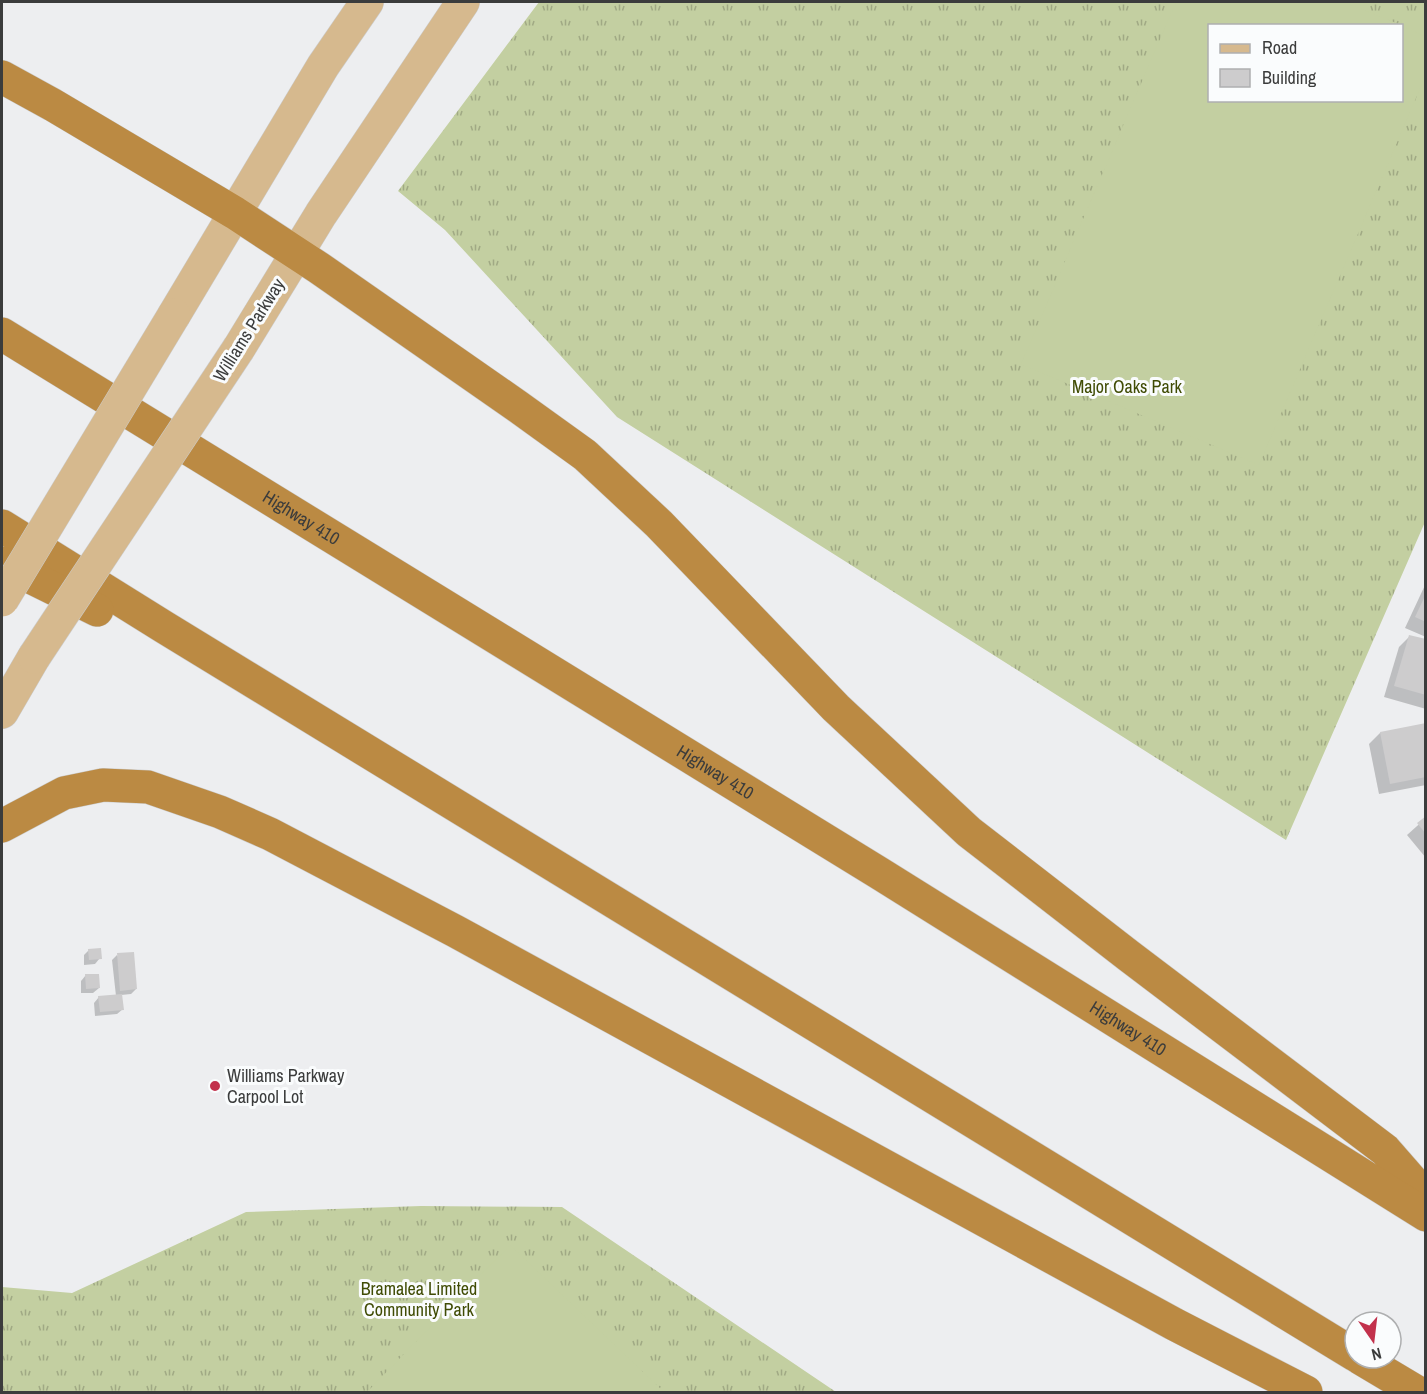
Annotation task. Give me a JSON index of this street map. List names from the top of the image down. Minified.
{"streets":{"highway":["Highway 410"],"main road":["Williams Parkway"]},"parks":["Major Oaks Park","Bramalea Limited Community Park"],"places":["Williams Parkway Carpool Lot"],"legend":["Road","Building"],"north":"bottom"}
